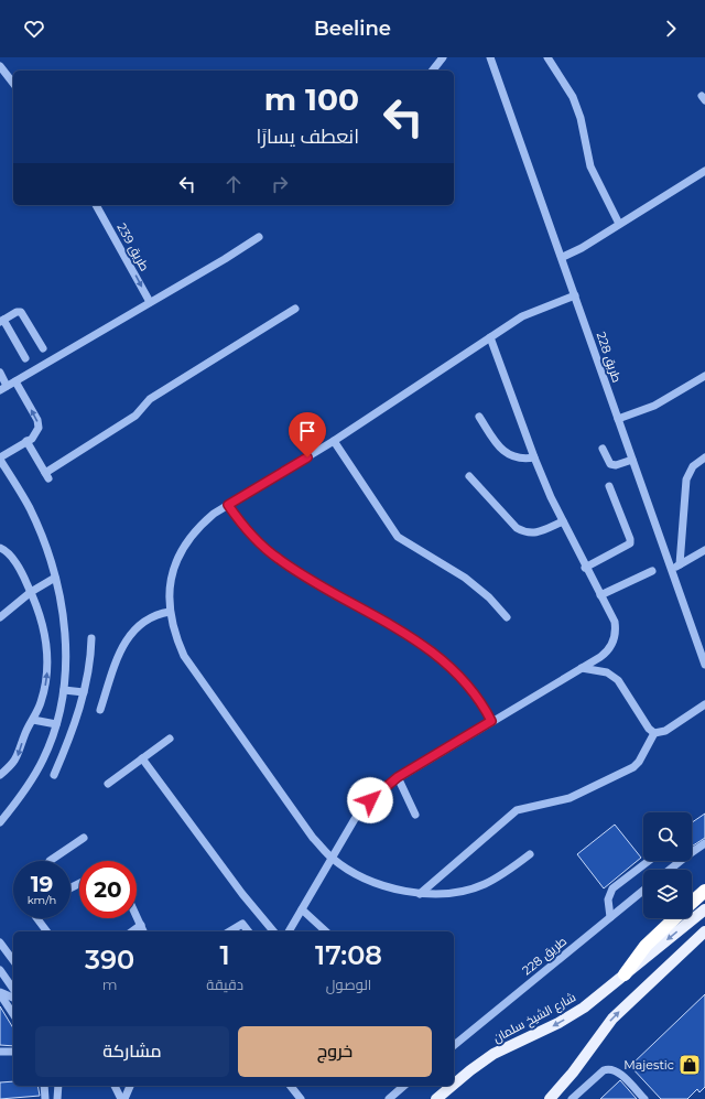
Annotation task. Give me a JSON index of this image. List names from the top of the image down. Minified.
{"streets":{"main road":["شارع الشيخ سلمان"],"street":["طريق 239","طريق 228"]},"one_way":["طريق 239"],"places":{"shop":["Majestic"]},"page":{"header":"Beeline","turn":["100 m","انعطف يسارًا"],"speed":"19 km/h","limit":"20","eta":["17:08","الوصول","1","دقيقة","390","m"],"buttons":["خروج","مشاركة"]}}
